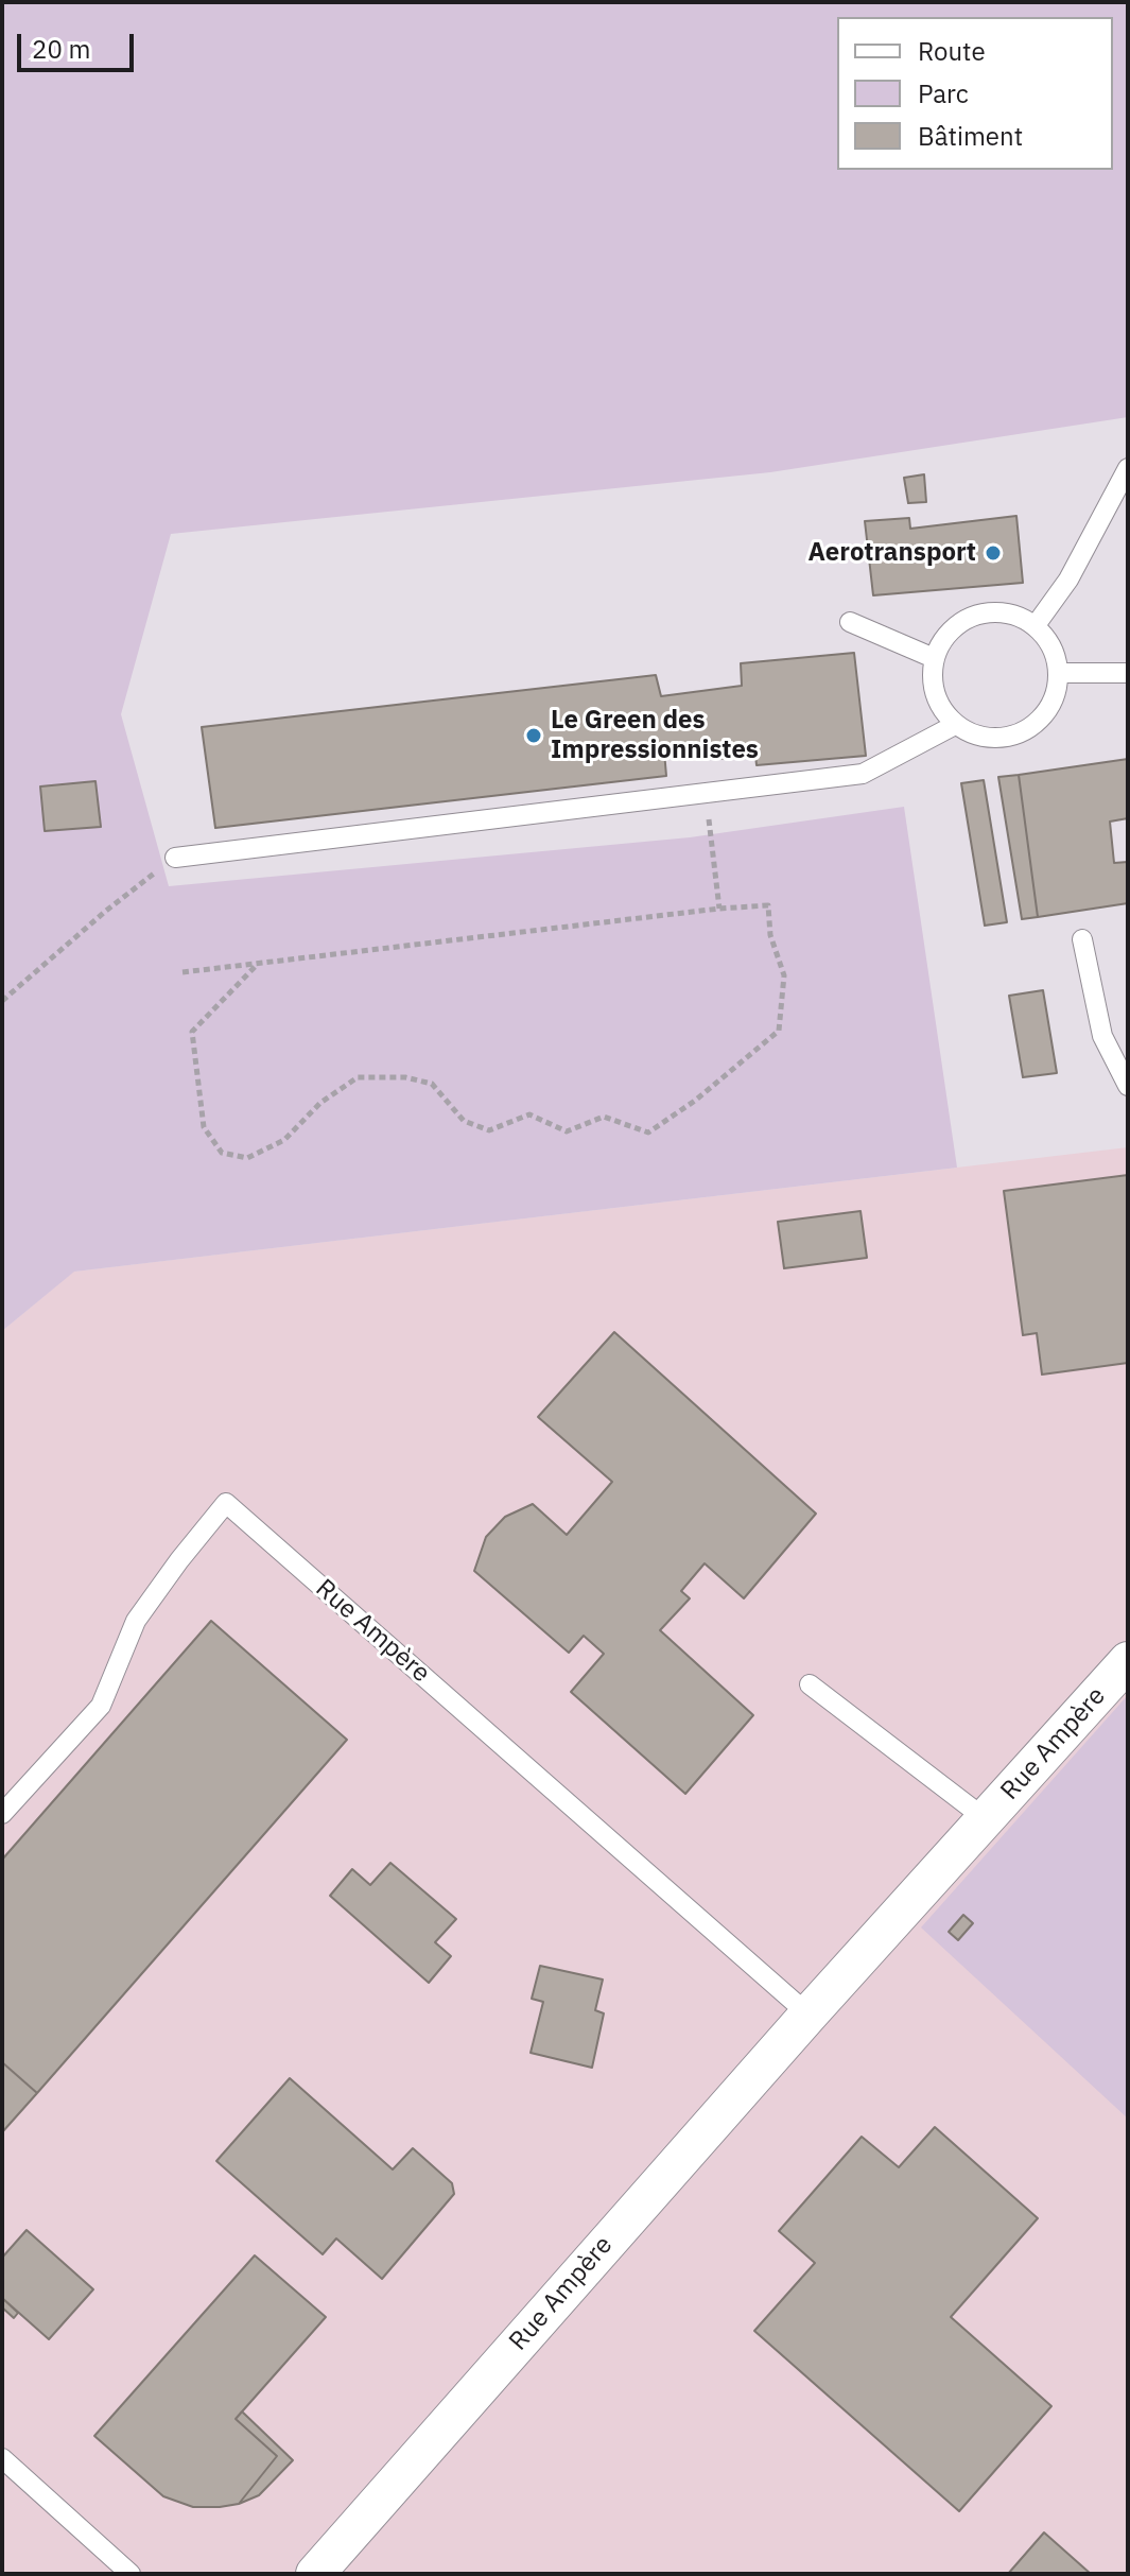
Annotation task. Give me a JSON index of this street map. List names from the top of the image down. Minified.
{"streets":{"street":["Rue Ampère"]},"places":["Aerotransport","Le Green des Impressionnistes"],"legend":["Route","Parc","Bâtiment"],"scale_bar":"20 m"}
